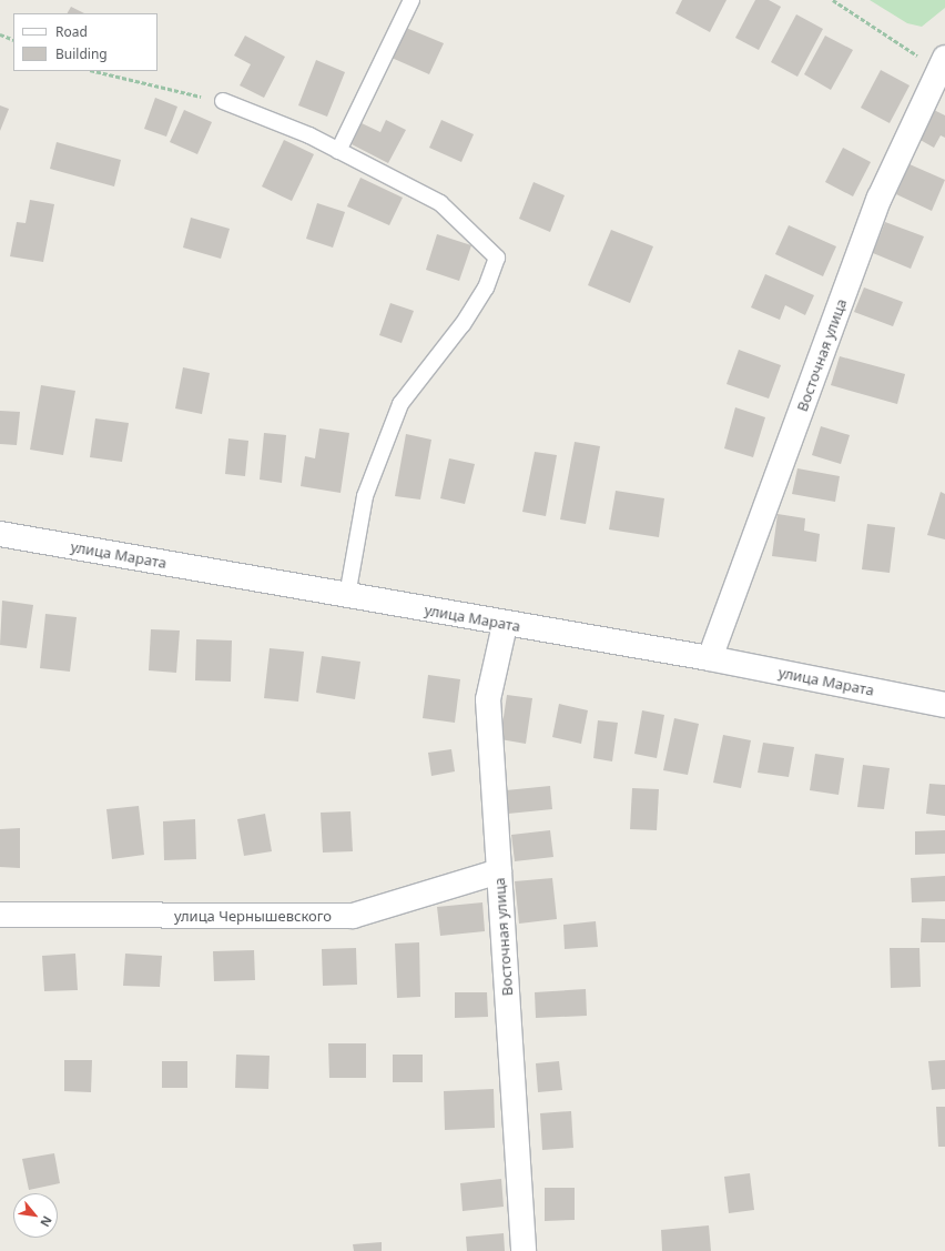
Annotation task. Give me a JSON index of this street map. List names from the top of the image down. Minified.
{"streets":{"street":["Восточная улица","улица Марата","улица Чернышевского"]},"crossings":[["Восточная улица","улица Марата"],["Восточная улица","улица Чернышевского"]],"legend":["Road","Building"],"north":"bottom right"}
